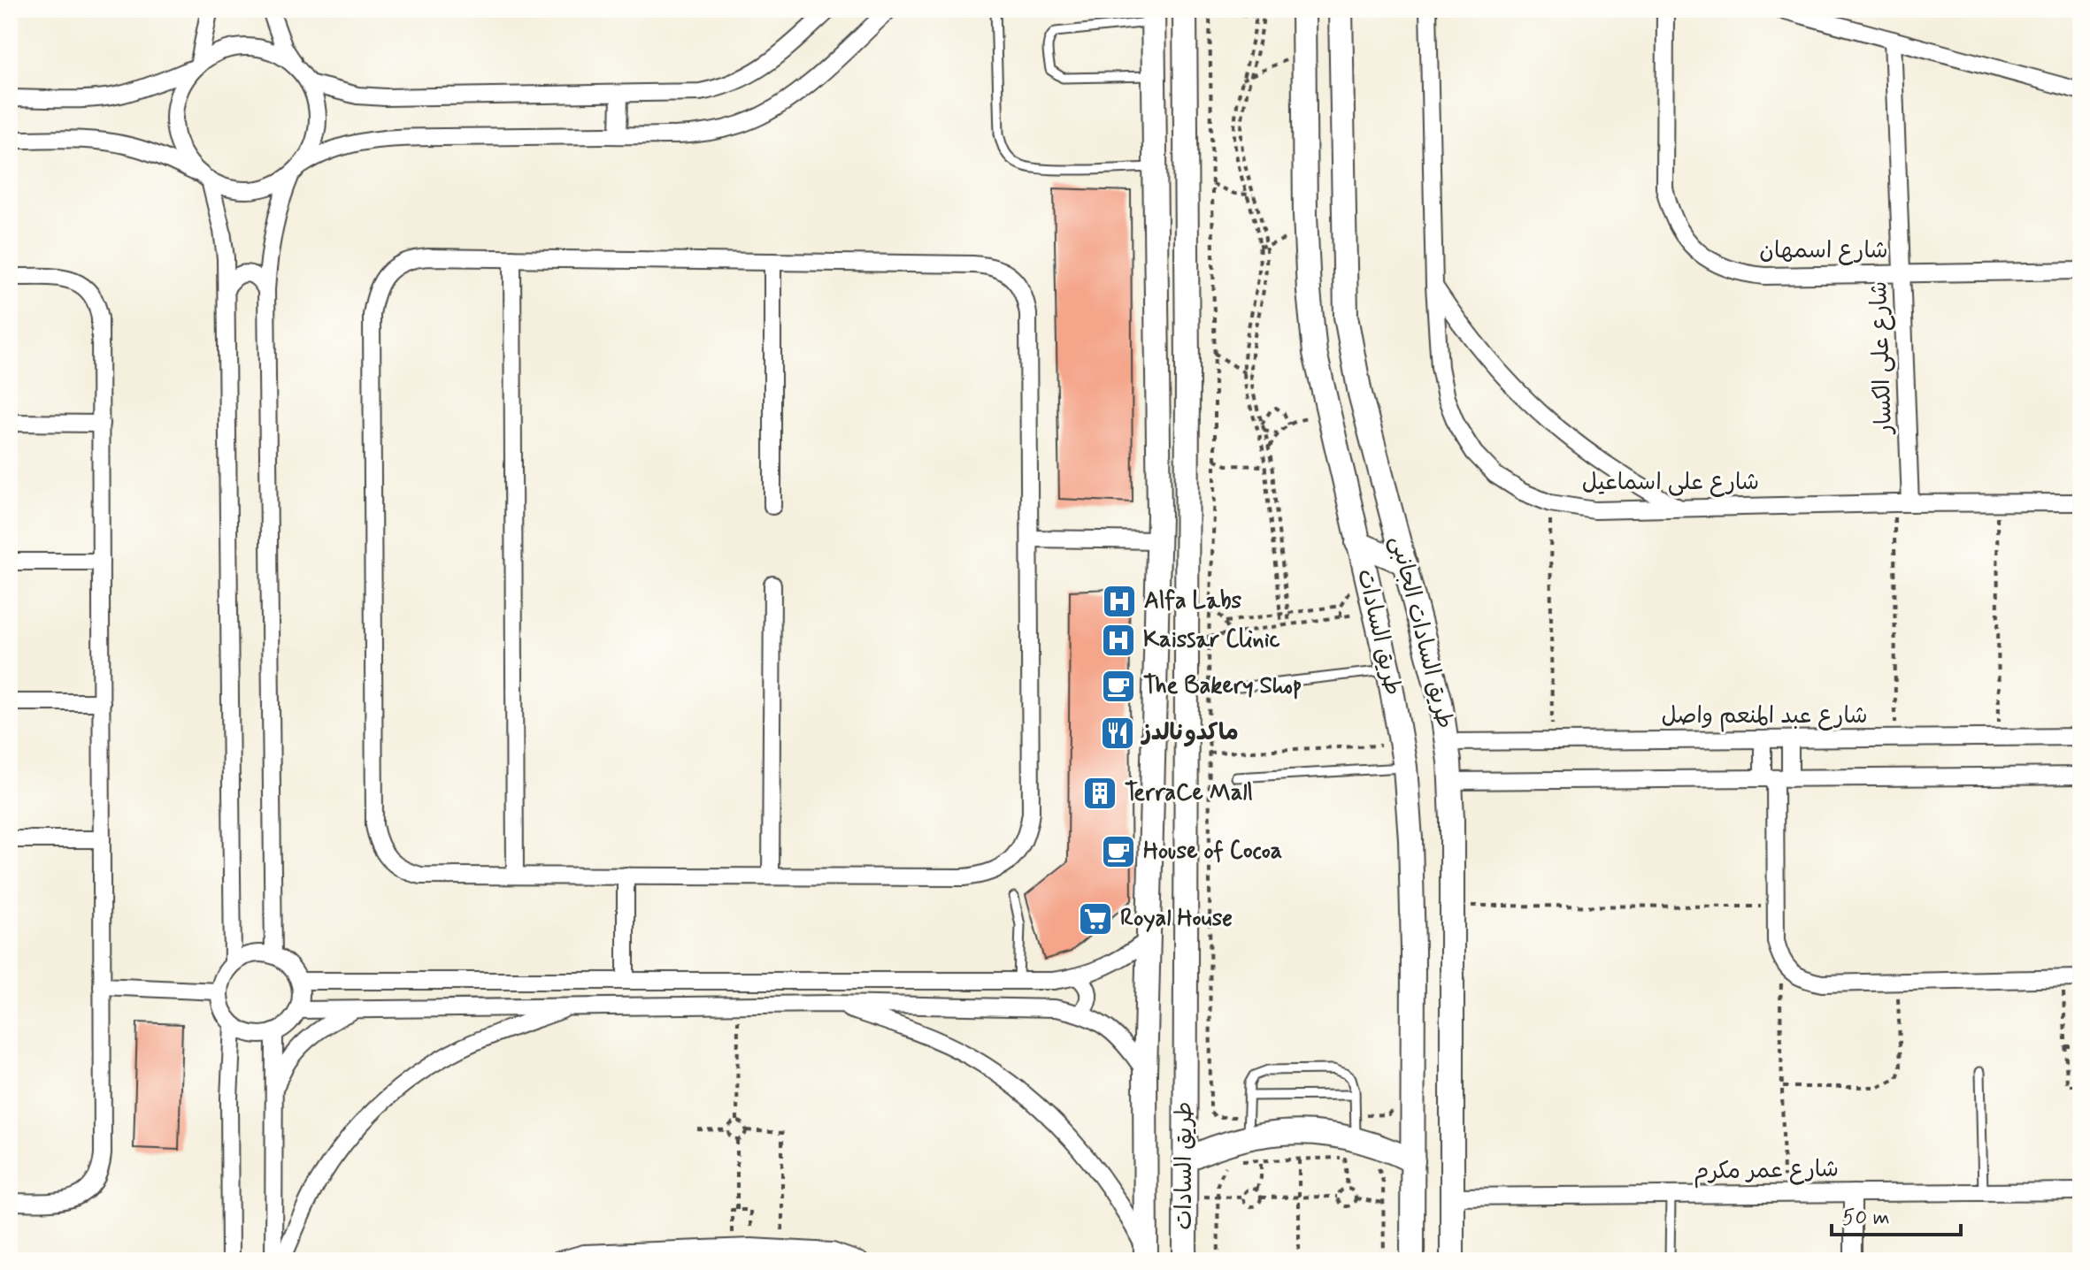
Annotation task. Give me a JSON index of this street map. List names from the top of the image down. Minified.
{"streets":{"main road":["طريق السادات","طريق السادات الجانبى"],"street":["شارع اسمهان","شارع على الكسار","شارع على اسماعيل","شارع عبد المنعم واصل","شارع عمر مكرم"]},"crossings":[["شارع اسمهان","شارع على الكسار"],["شارع على الكسار","شارع على اسماعيل"],["طريق السادات الجانبى","شارع عبد المنعم واصل"],["طريق السادات الجانبى","شارع عمر مكرم"]],"places":{"hospital":["Alfa Labs","Kaissar Clinic"],"cafe":["The Bakery Shop","House of Cocoa"],"restaurant":["ماكدونالدز"],"building":["TerraCe Mall"],"supermarket":["Royal House"]},"scale_bar":"50 m"}
